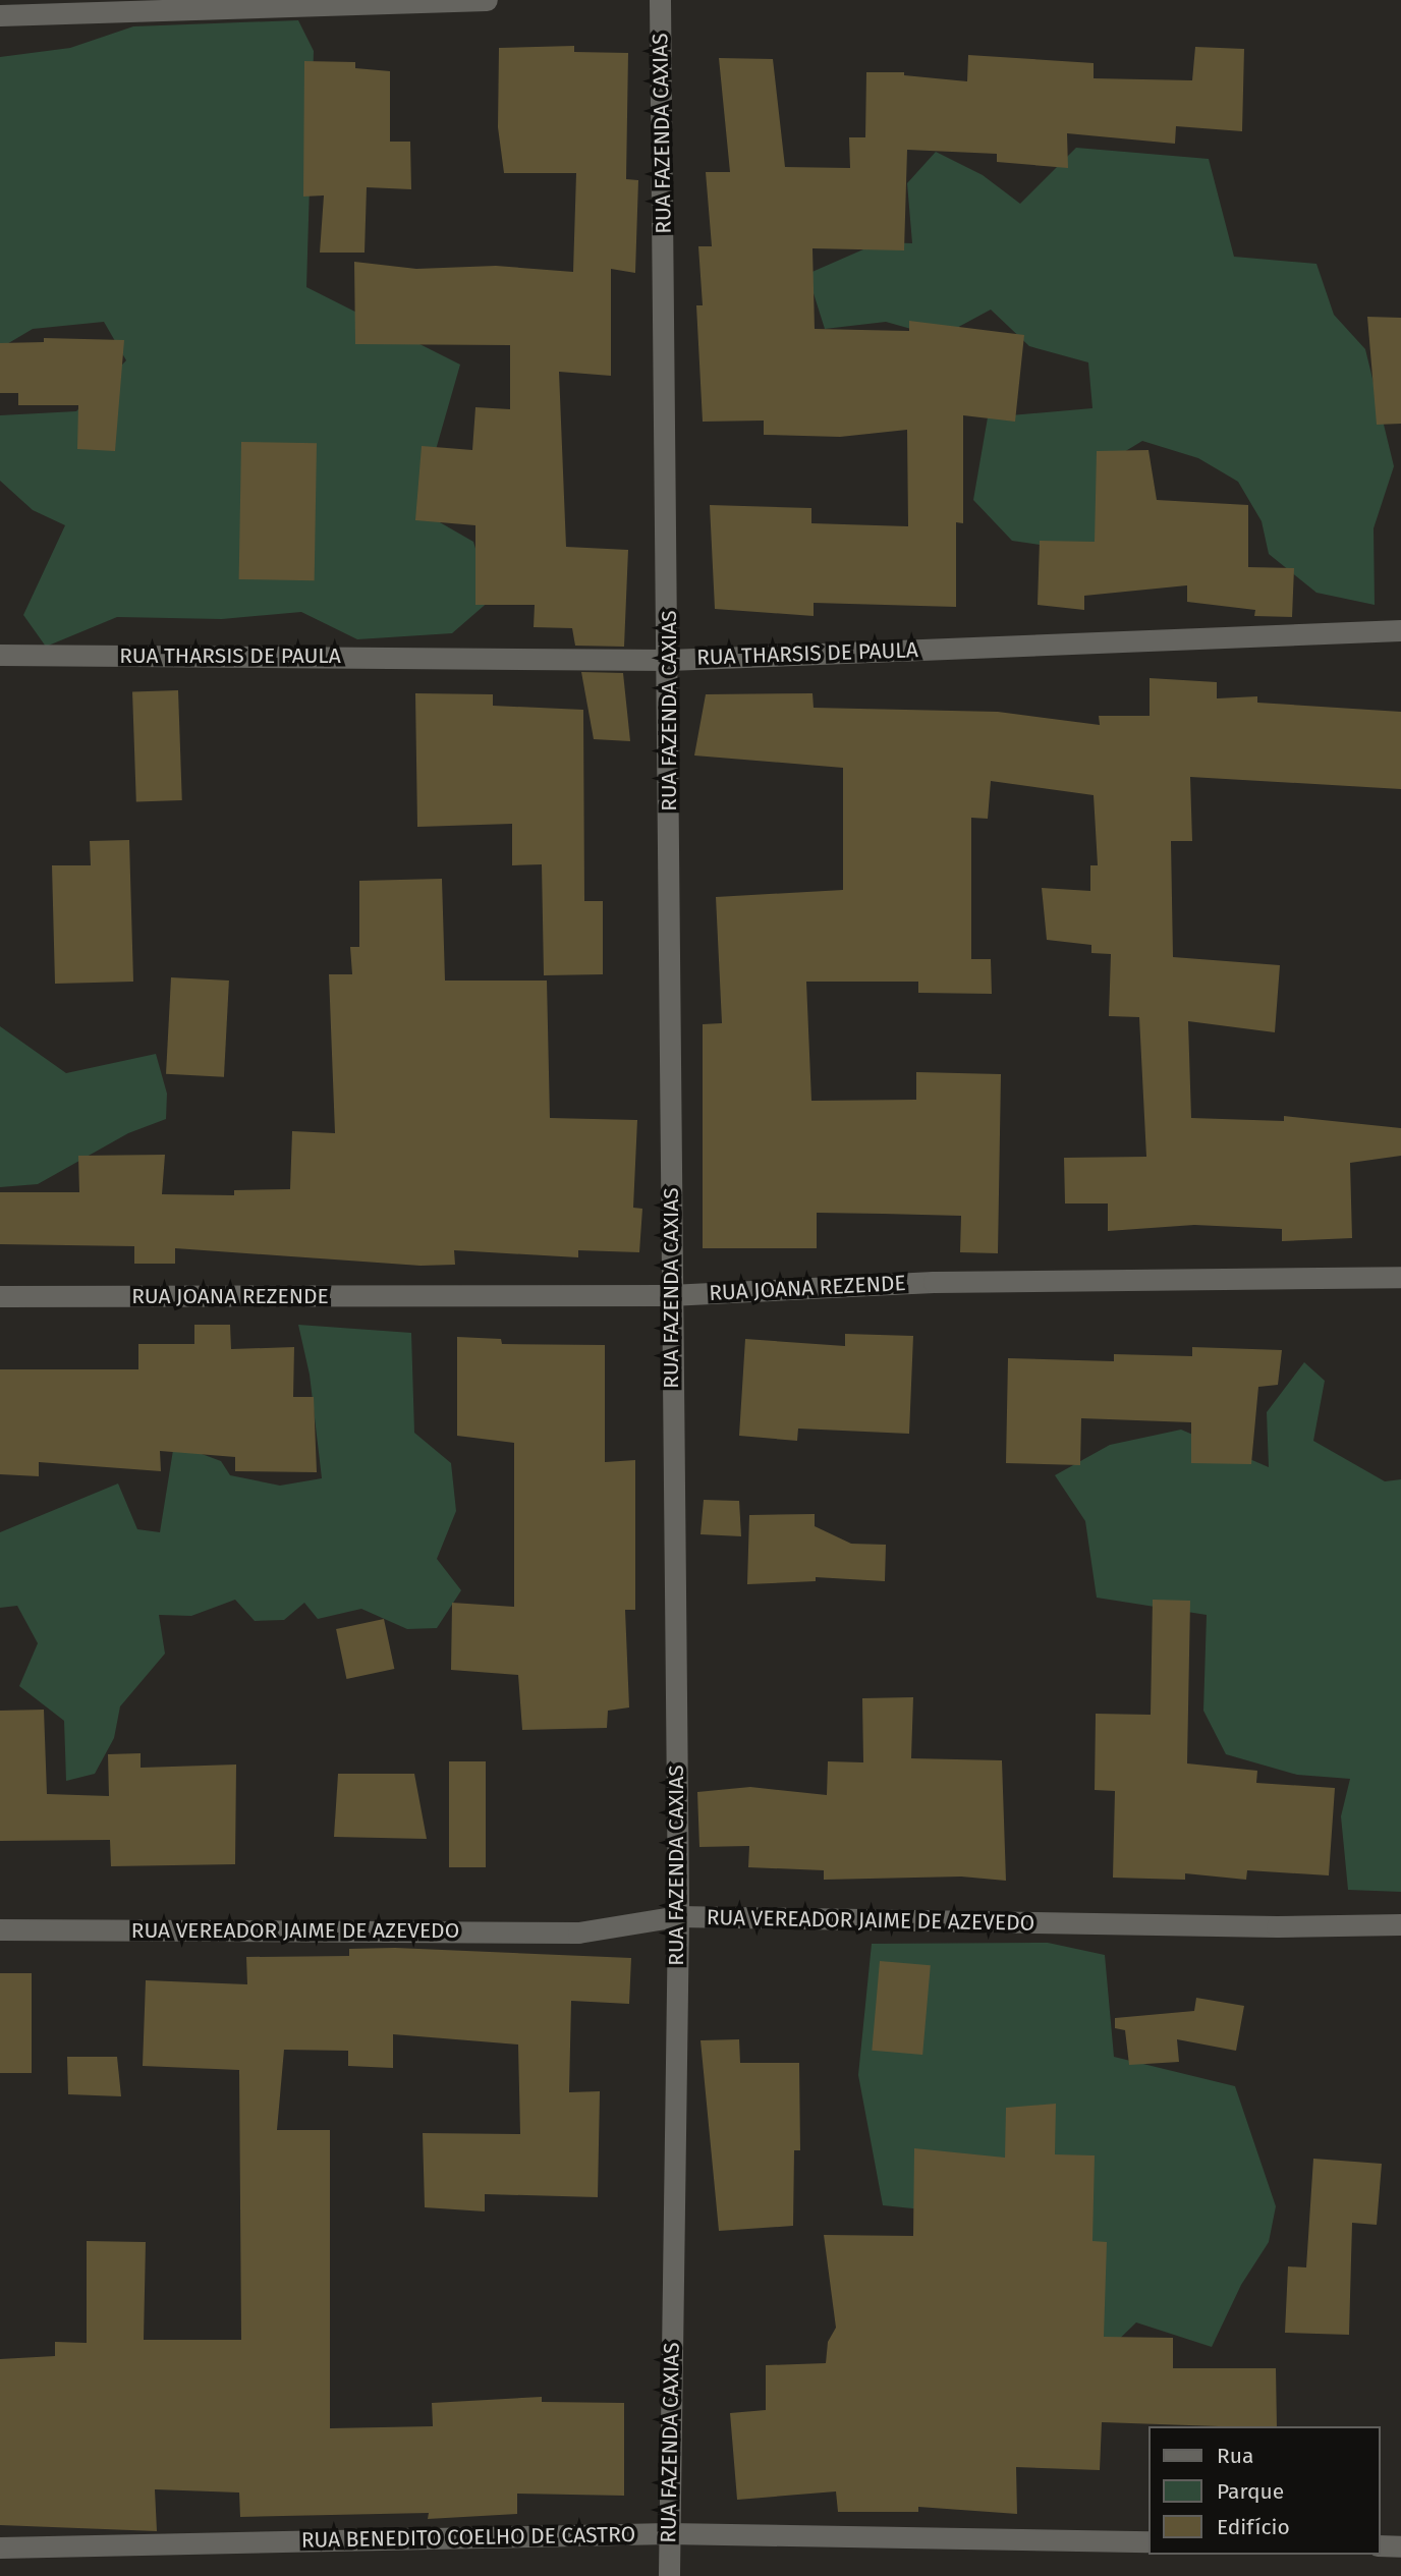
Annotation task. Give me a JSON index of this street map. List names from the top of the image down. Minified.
{"streets":{"street":["RUA FAZENDA CAXIAS","RUA THARSIS DE PAULA","RUA JOANA REZENDE","RUA VEREADOR JAIME DE AZEVEDO","RUA BENEDITO COELHO DE CASTRO"]},"crossings":[["RUA FAZENDA CAXIAS","RUA THARSIS DE PAULA"],["RUA FAZENDA CAXIAS","RUA JOANA REZENDE"],["RUA FAZENDA CAXIAS","RUA VEREADOR JAIME DE AZEVEDO"],["RUA FAZENDA CAXIAS","RUA BENEDITO COELHO DE CASTRO"]],"legend":["Rua","Parque","Edifício"]}
